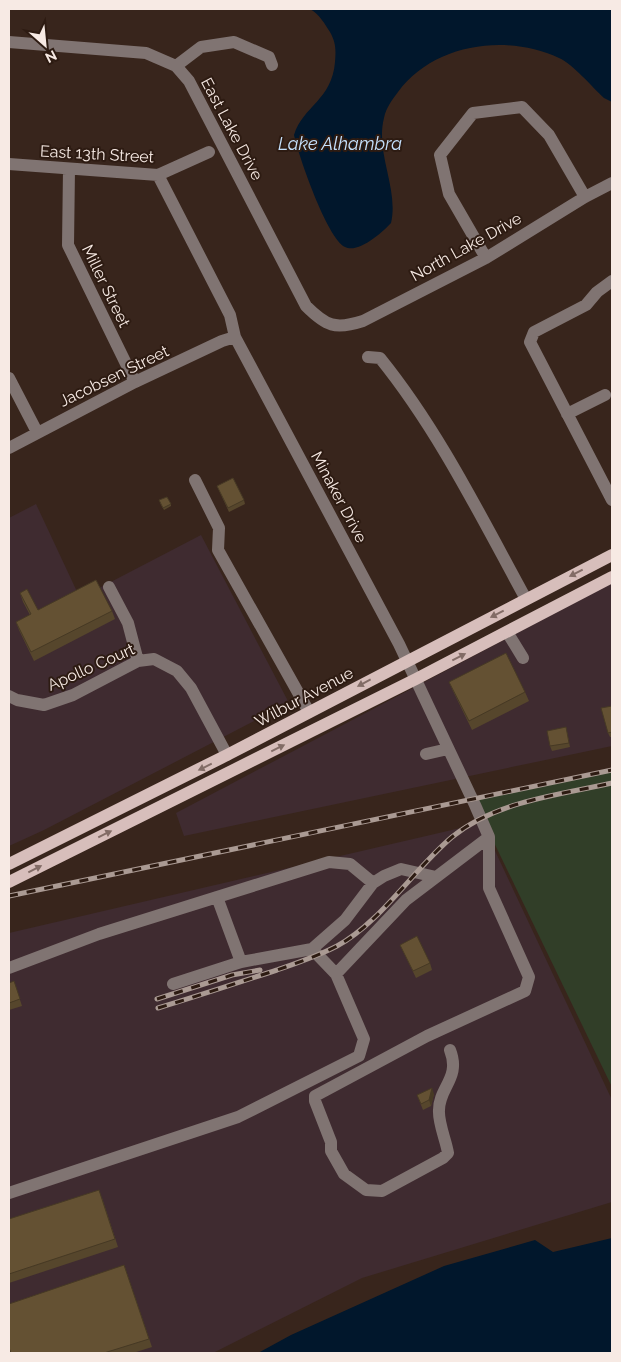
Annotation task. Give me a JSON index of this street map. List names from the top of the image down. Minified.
{"streets":{"main road":["Wilbur Avenue"],"street":["East Lake Drive","East 13th Street","North Lake Drive","Miller Street","Jacobsen Street","Minaker Drive","Apollo Court"]},"crossings":[["East Lake Drive","North Lake Drive"],["East 13th Street","Miller Street"],["East 13th Street","Minaker Drive"],["Miller Street","Jacobsen Street"],["Jacobsen Street","Minaker Drive"],["Minaker Drive","Wilbur Avenue"],["Apollo Court","Wilbur Avenue"]],"water":["Lake Alhambra"],"north":"bottom right"}
